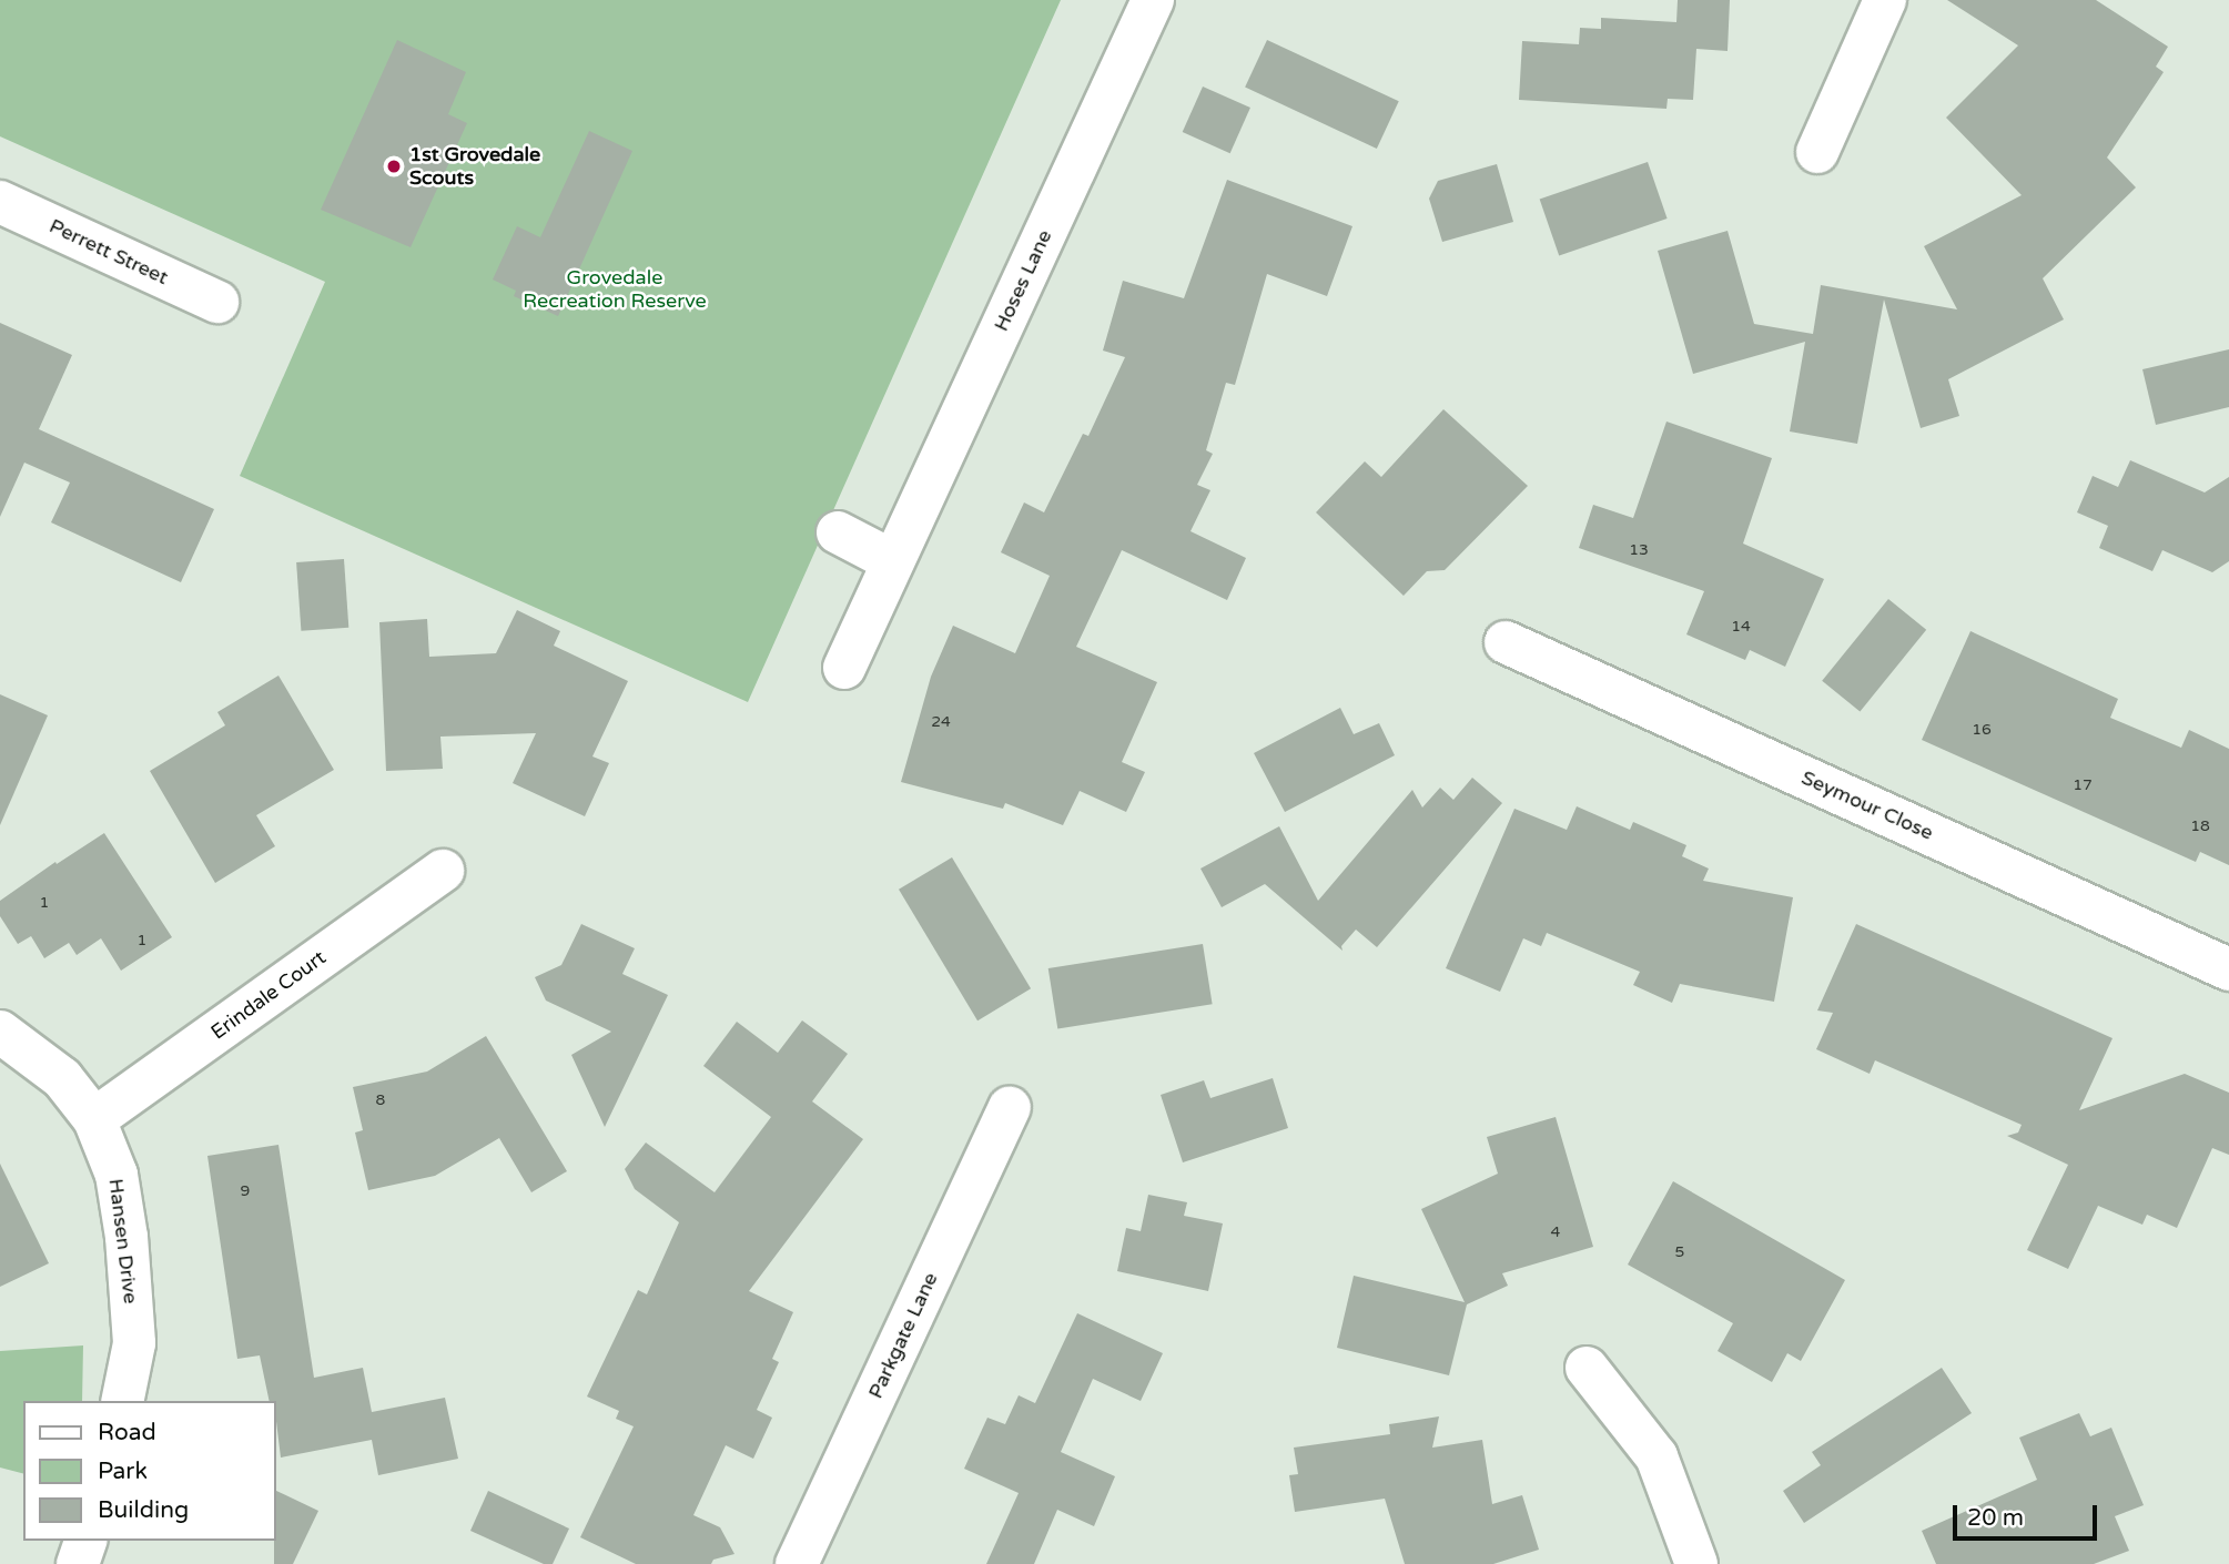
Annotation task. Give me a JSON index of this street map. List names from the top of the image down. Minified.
{"streets":{"street":["Perrett Street","Hoses Lane","Seymour Close","Erindale Court","Hansen Drive","Parkgate Lane"]},"crossings":[["Erindale Court","Hansen Drive"]],"parks":["Grovedale Recreation Reserve"],"places":["1st Grovedale Scouts"],"house_numbers":["13","14","24","16","17","18","1","1","8","9","4","5"],"legend":["Road","Park","Building"],"scale_bar":"20 m"}
